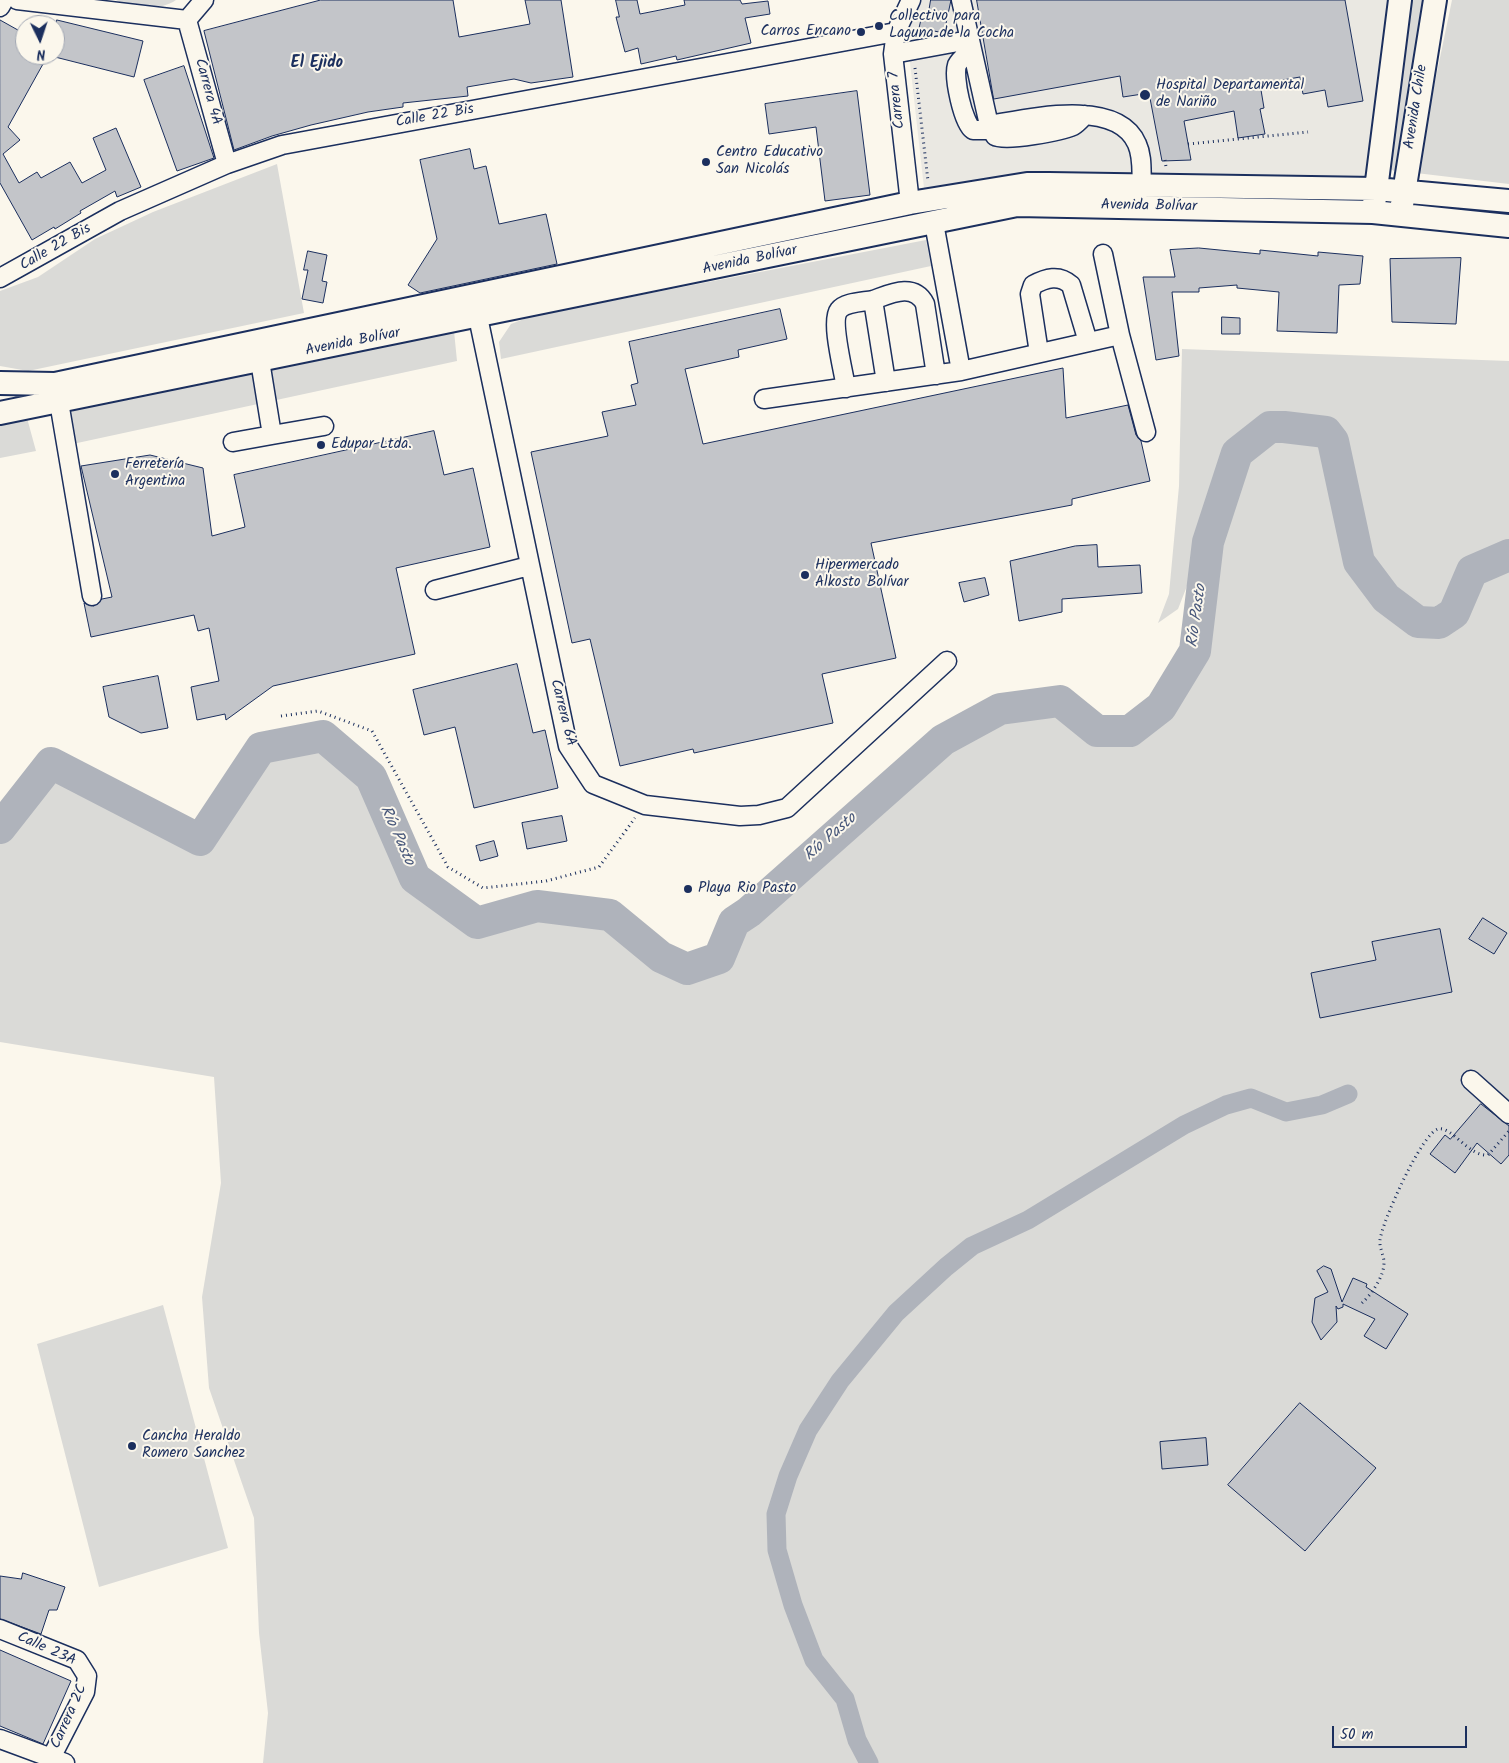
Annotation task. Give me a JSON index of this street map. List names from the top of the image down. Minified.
{"streets":{"main road":["Avenida Chile","Avenida Bolívar"],"street":["Carrera 4A","Carrera 7","Calle 22 Bis","Carrera 6A","Calle 23A","Carrera 2C"]},"crossings":[["Carrera 4A","Calle 22 Bis"],["Carrera 7","Calle 22 Bis"],["Carrera 7","Avenida Bolívar"],["Avenida Chile","Avenida Bolívar"],["Avenida Bolívar","Carrera 6A"],["Calle 23A","Carrera 2C"]],"districts":["El Ejido"],"water":["Río Pasto"],"places":["Collectivo para Laguna de la Cocha","Carros Encano","Hospital Departamental de Nariño","Centro Educativo San Nicolás","Edupar Ltda.","Ferretería Argentina","Hipermercado Alkosto Bolívar","Playa Rio Pasto","Cancha Heraldo Romero Sanchez"],"scale_bar":"50 m","north":"bottom"}
